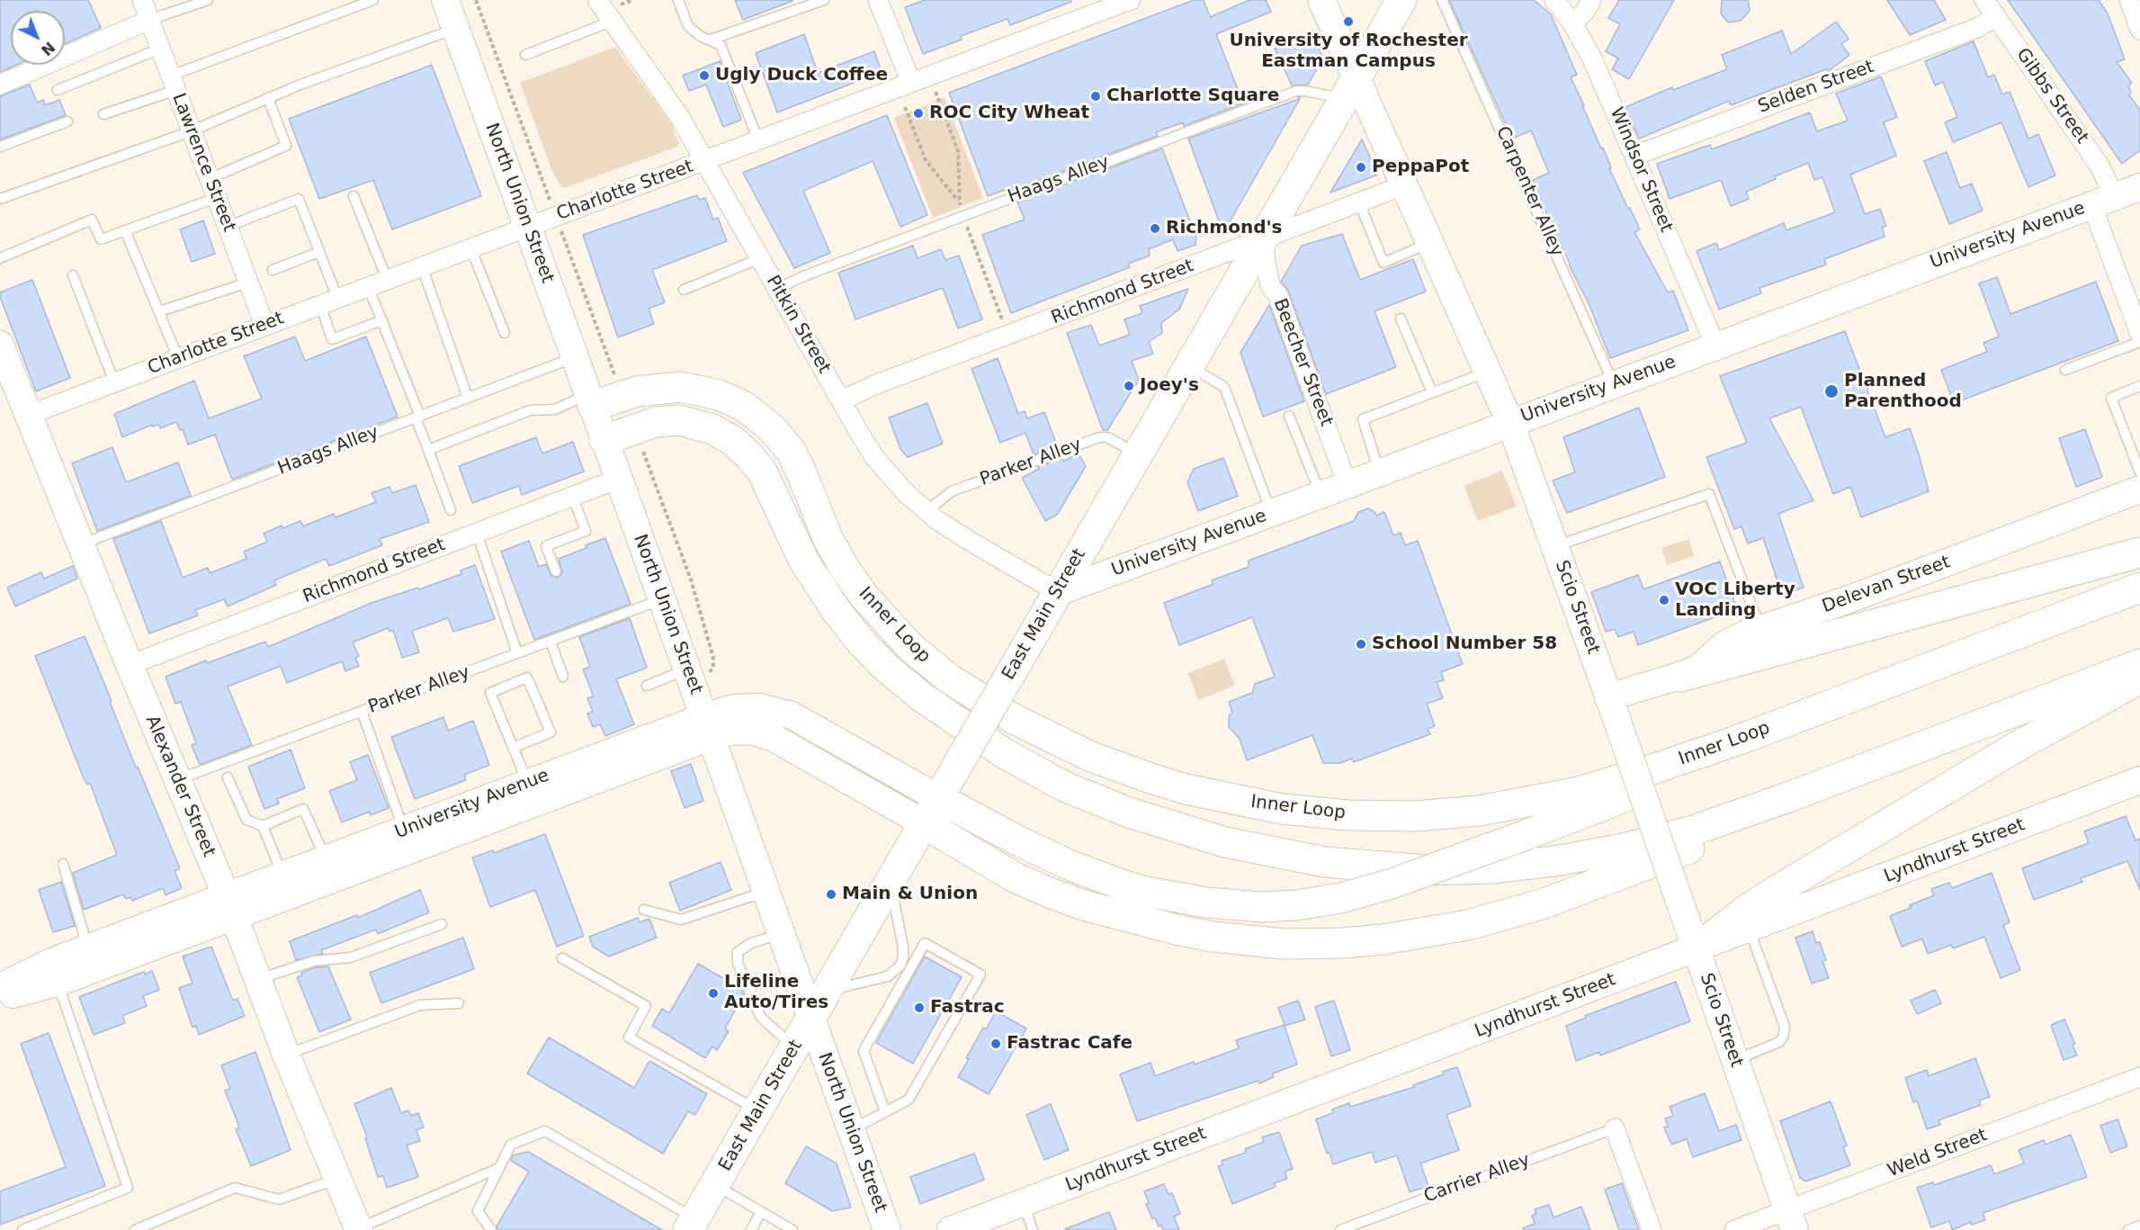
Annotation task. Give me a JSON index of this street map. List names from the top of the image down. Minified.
{"streets":{"main road":["East Main Street","Inner Loop"],"street":["Selden Street","Gibbs Street","Lawrence Street","Windsor Street","Charlotte Street","North Union Street","University Avenue","Richmond Street","Pitkin Street","Beecher Street","Delevan Street","Scio Street","Alexander Street","Lyndhurst Street","Weld Street"],"lane":["Haags Alley","Carpenter Alley","Parker Alley","Carrier Alley"]},"crossings":[["Selden Street","Gibbs Street"],["Selden Street","Windsor Street"],["Gibbs Street","University Avenue"],["Lawrence Street","Charlotte Street"],["Windsor Street","University Avenue"],["Haags Alley","North Union Street"],["Haags Alley","Pitkin Street"],["Haags Alley","Scio Street"],["Haags Alley","East Main Street"],["Haags Alley","Alexander Street"],["Charlotte Street","North Union Street"],["Charlotte Street","Pitkin Street"],["Charlotte Street","Alexander Street"],["Carpenter Alley","University Avenue"],["North Union Street","University Avenue"],["North Union Street","Richmond Street"],["North Union Street","Parker Alley"],["North Union Street","East Main Street"],["North Union Street","Inner Loop"],["University Avenue","Pitkin Street"],["University Avenue","Beecher Street"],["University Avenue","Scio Street"],["University Avenue","East Main Street"],["University Avenue","Alexander Street"],["Richmond Street","Pitkin Street"],["Richmond Street","Beecher Street"],["Richmond Street","Scio Street"],["Richmond Street","East Main Street"],["Richmond Street","Alexander Street"],["Pitkin Street","Parker Alley"],["Pitkin Street","East Main Street"],["Beecher Street","East Main Street"],["Parker Alley","East Main Street"],["Parker Alley","Alexander Street"],["Delevan Street","Scio Street"],["Scio Street","East Main Street"],["Scio Street","Lyndhurst Street"],["Scio Street","Weld Street"]],"places":["University of Rochester Eastman Campus","Ugly Duck Coffee","Charlotte Square","ROC City Wheat","PeppaPot","Richmond's","Joey's","Planned Parenthood","VOC Liberty Landing","School Number 58","Main & Union","Lifeline Auto/Tires","Fastrac","Fastrac Cafe"],"north":"bottom right"}
